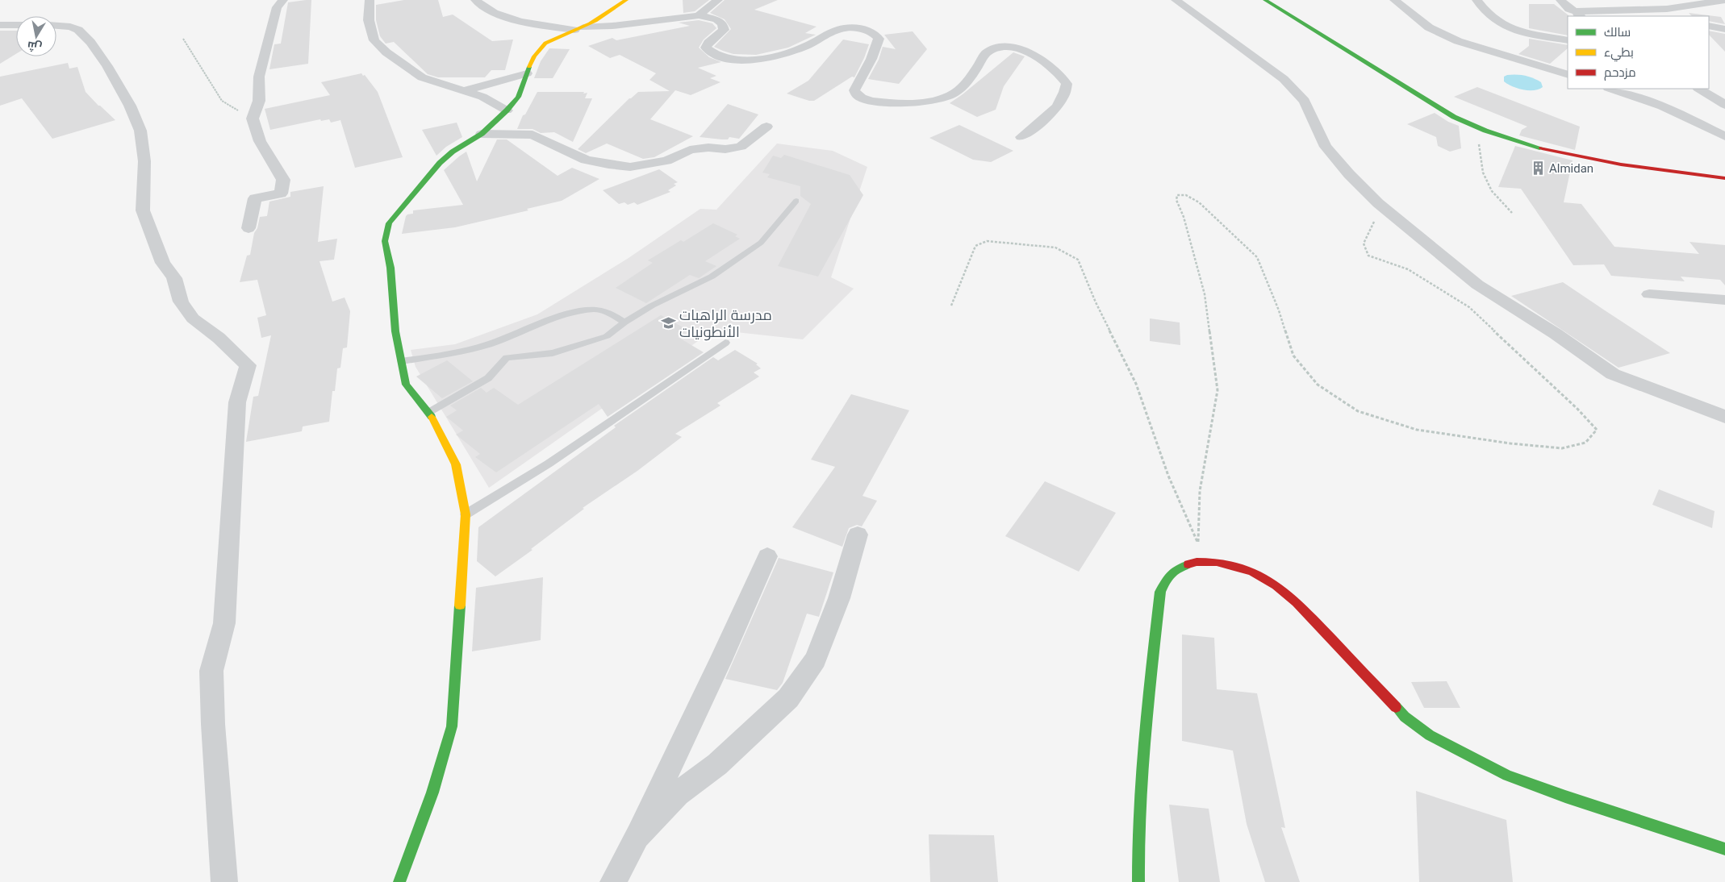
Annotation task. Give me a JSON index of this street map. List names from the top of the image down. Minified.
{"places":{"building":["Almidan"],"school or university":["مدرسة الراهبات الأنطونيات"]},"legend":["سالك","بطيء","مزدحم"],"north":"bottom"}
